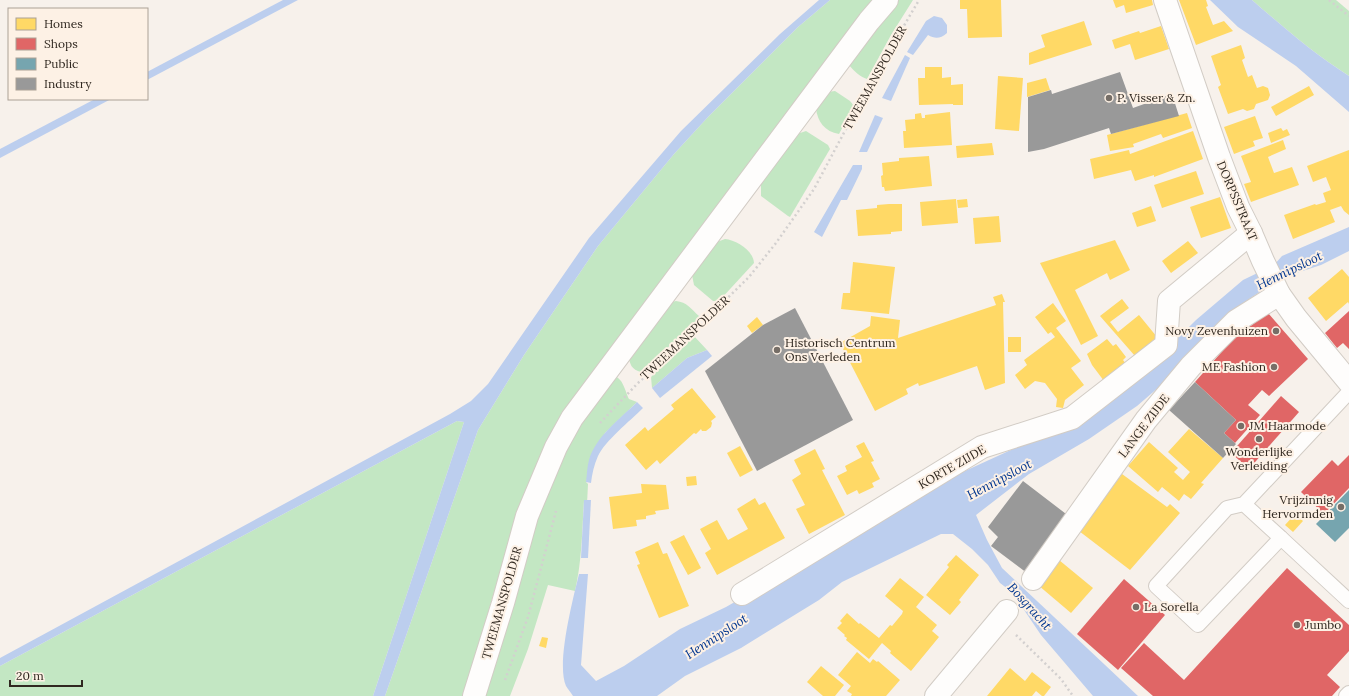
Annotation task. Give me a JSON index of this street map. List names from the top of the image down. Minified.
{"streets":{"street":["TWEEMANSPOLDER","DORPSSTRAAT","LANGE ZIJDE","KORTE ZIJDE"]},"crossings":[["DORPSSTRAAT","LANGE ZIJDE"],["DORPSSTRAAT","KORTE ZIJDE"]],"water":["Hennipsloot","Bosgracht"],"places":["P. Visser & Zn.","Novy Zevenhuizen","Historisch Centrum Ons Verleden","ME Fashion","JM Haarmode","Wonderlijke Verleiding","Vrijzinnig Hervormden","La Sorella","Jumbo"],"legend":["Homes","Shops","Public","Industry"],"scale_bar":"20 m"}
